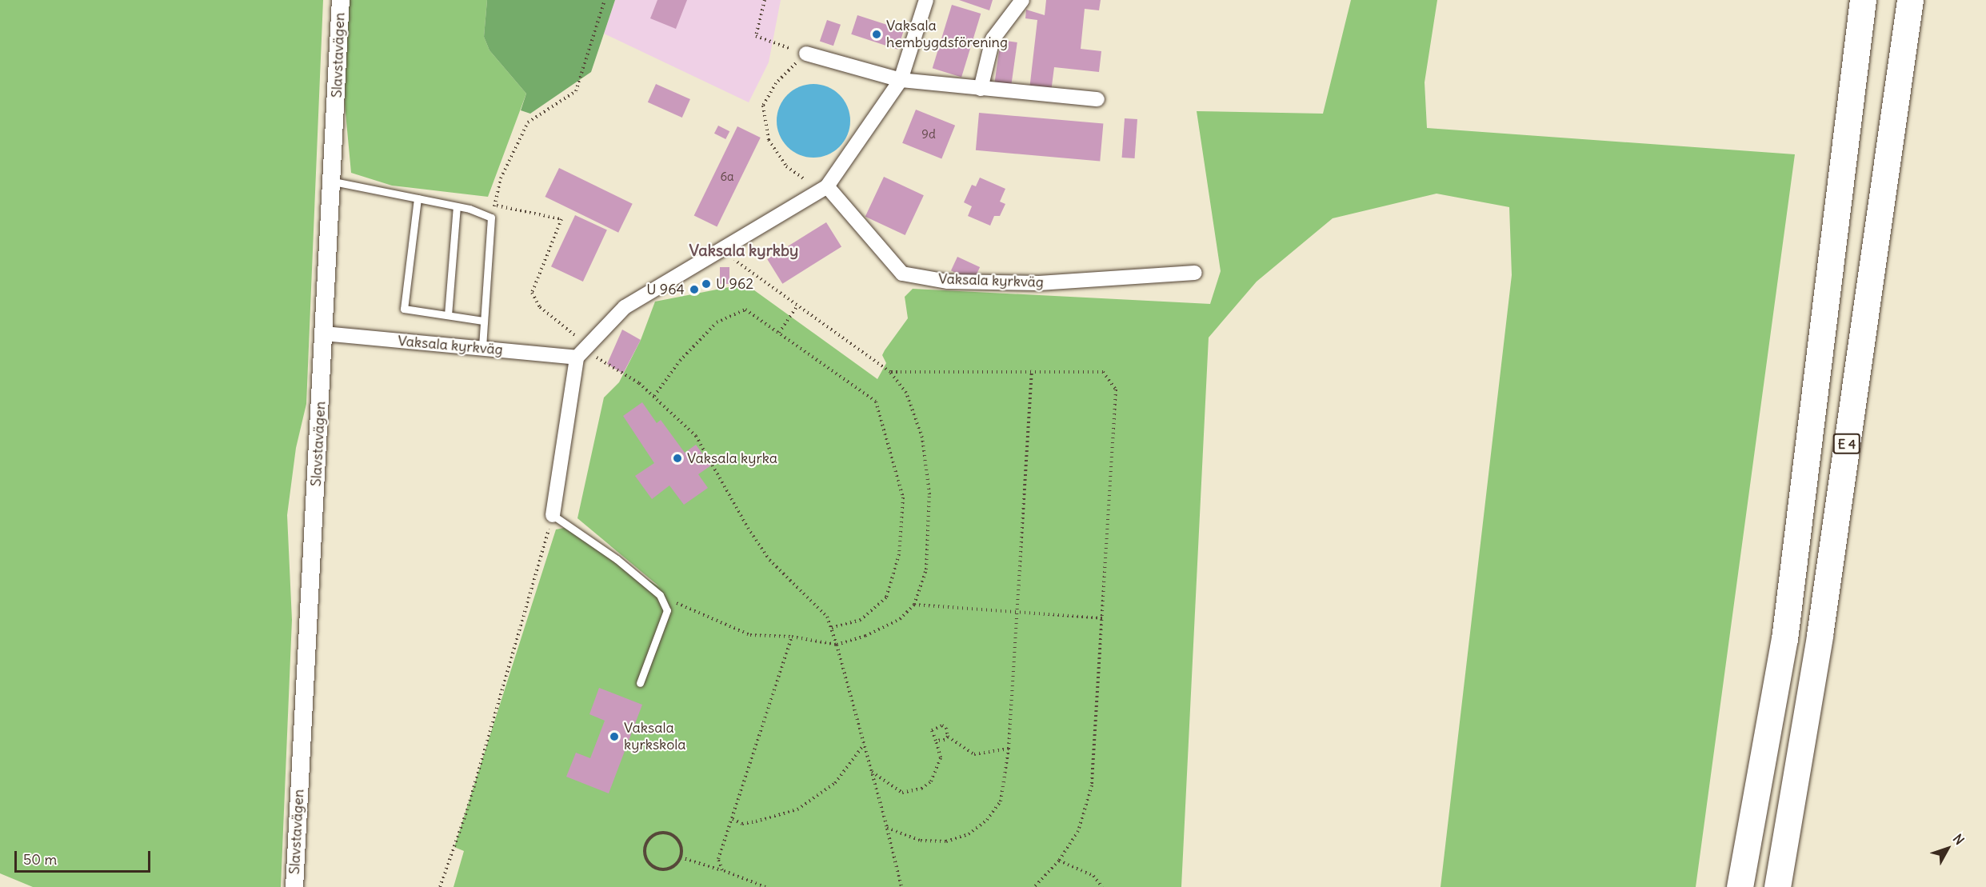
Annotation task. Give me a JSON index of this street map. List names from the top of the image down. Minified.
{"streets":{"highway":["E 4"],"street":["Slavstavägen","Vaksala kyrkväg"]},"crossings":[["Slavstavägen","Vaksala kyrkväg"]],"districts":["Vaksala kyrkby"],"places":["Vaksala hembygdsförening","U 962","U 964","Vaksala kyrka","Vaksala kyrkskola"],"house_numbers":["9d","6a"],"scale_bar":"50 m","north":"top right"}
